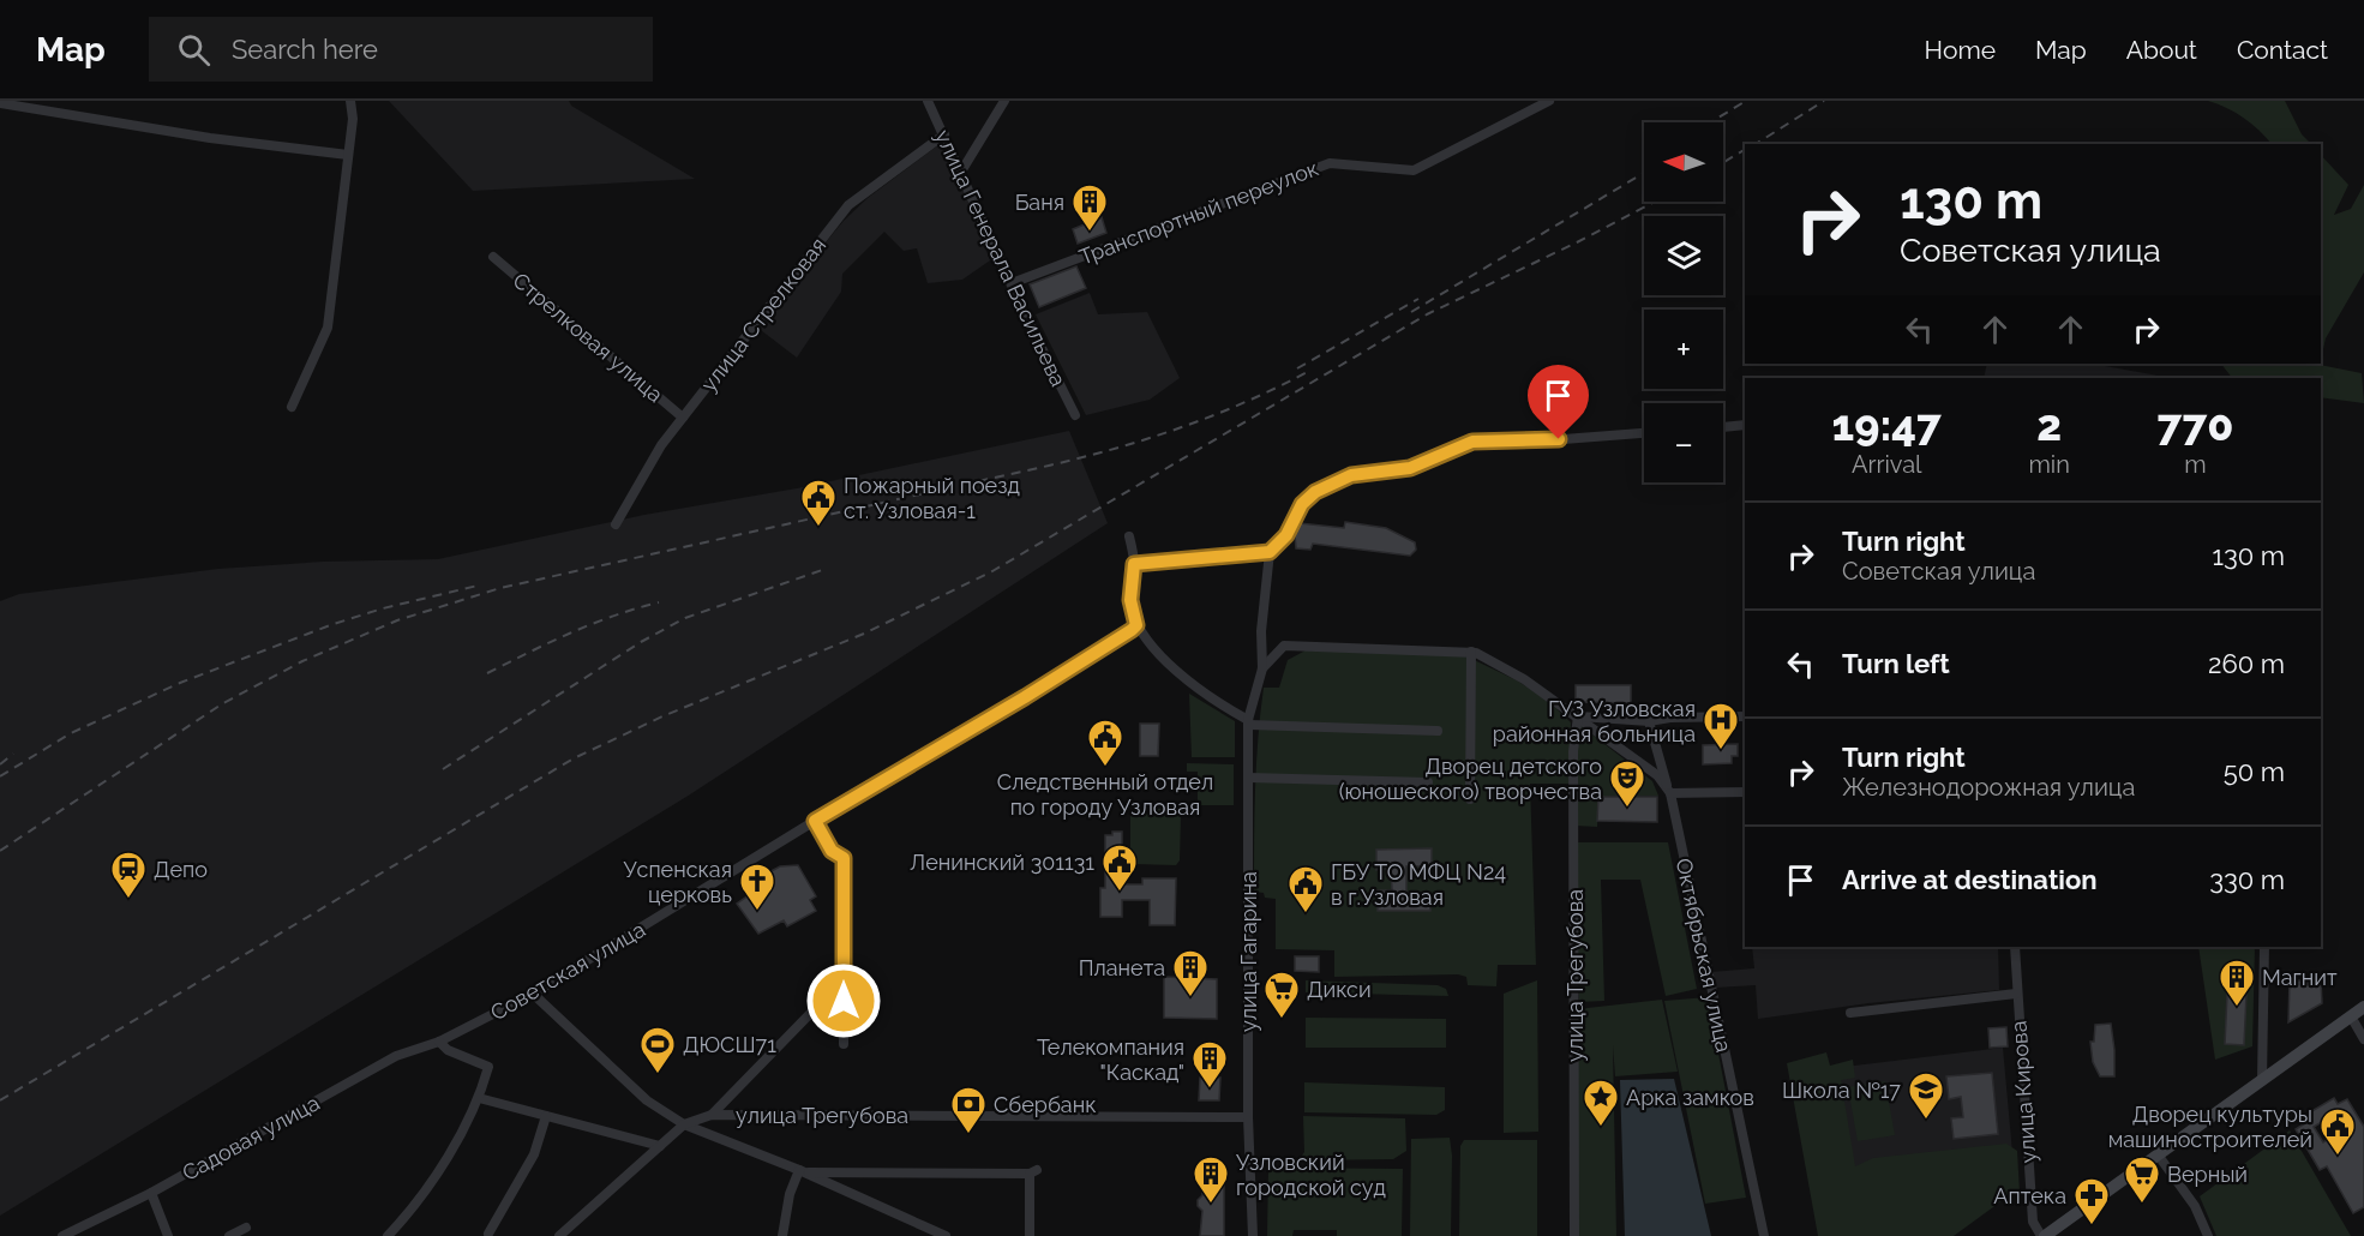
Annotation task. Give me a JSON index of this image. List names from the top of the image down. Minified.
{"streets":{"street":["Транспортный переулок","улица Генерала Васильева","улица Стрелковая","Стрелковая улица","улица Гагарина","Октябрьская улица","Советская улица","улица Трегубова","улица Кирова","Садовая улица"]},"crossings":[["Транспортный переулок","улица Генерала Васильева"],["улица Генерала Васильева","улица Стрелковая"],["улица Стрелковая","Стрелковая улица"],["улица Гагарина","улица Трегубова"],["Советская улица","Садовая улица"]],"places":{"building":["Баня","Планета","Магнит","Телекомпания \"Каскад\"","Узловский городской суд"],"public building":["Пожарный поезд ст. Узловая-1","Следственный отдел по городу Узловая","Ленинский 301131","ГБУ ТО МФЦ N24 в г.Узловая","Дворец культуры машиностроителей"],"hospital":["ГУЗ Узловская районная больница"],"theatre":["Дворец детского (юношеского) творчества"],"station":["Депо"],"church":["Успенская церковь"],"supermarket":["Дикси","Верный"],"sports":["ДЮСШ71"],"school or university":["Школа №17"],"place":["Арка замков"],"bank":["Сбербанк"],"pharmacy":["Аптека"]},"north":"left","page":{"header":"Map","search":"Search here","nav":["Home","Map","About","Contact"],"map_buttons":["+","−"],"turn":["130 m","Советская улица"],"eta":["19:47","Arrival","2","min","770","m"],"list":[{"name":"Turn right","note":"Советская улица","value":"130 m"},{"name":"Turn left","value":"260 m"},{"name":"Turn right","note":"Железнодорожная улица","value":"50 m"},{"name":"Arrive at destination","value":"330 m"}]}}
